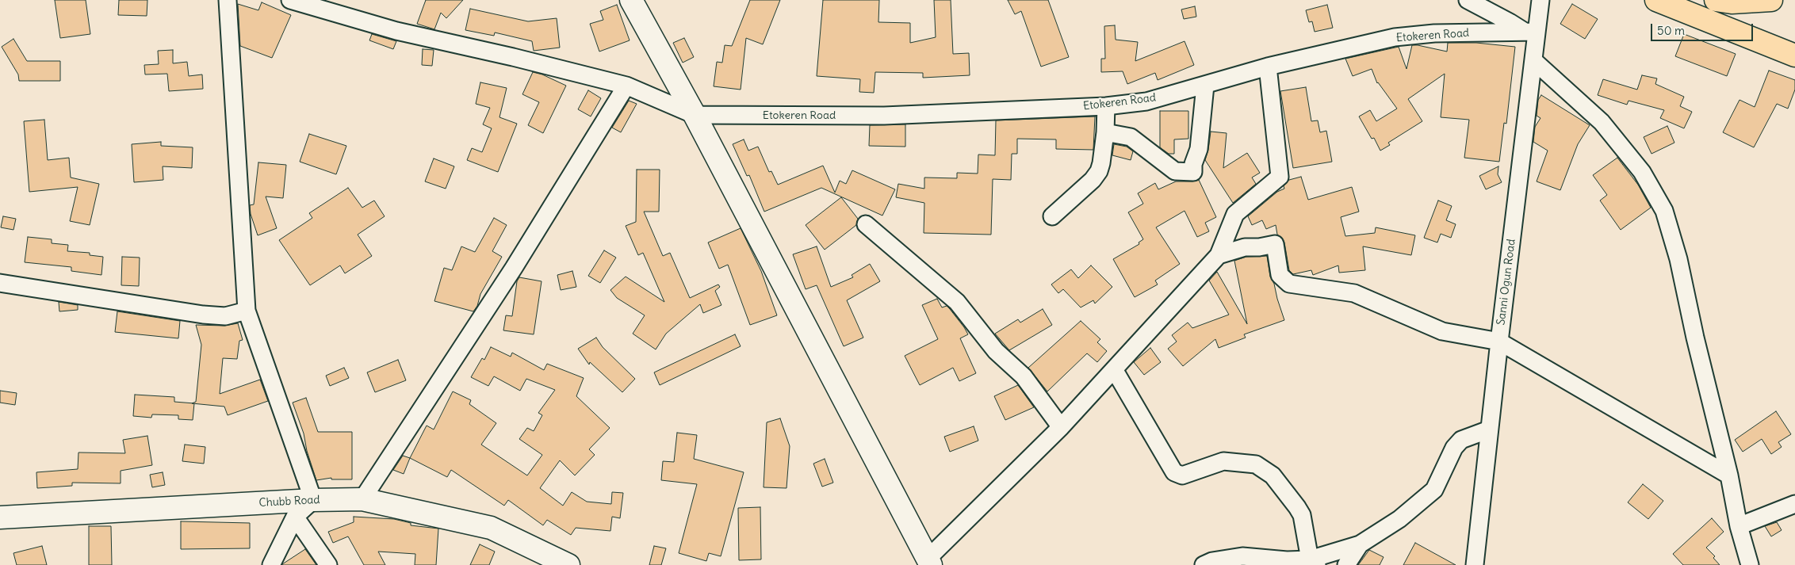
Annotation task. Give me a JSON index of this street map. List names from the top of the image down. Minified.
{"streets":{"main road":["Chubb Road"],"street":["Etokeren Road","Sanni Ogun Road"]},"crossings":[["Etokeren Road","Sanni Ogun Road"]],"scale_bar":"50 m"}
